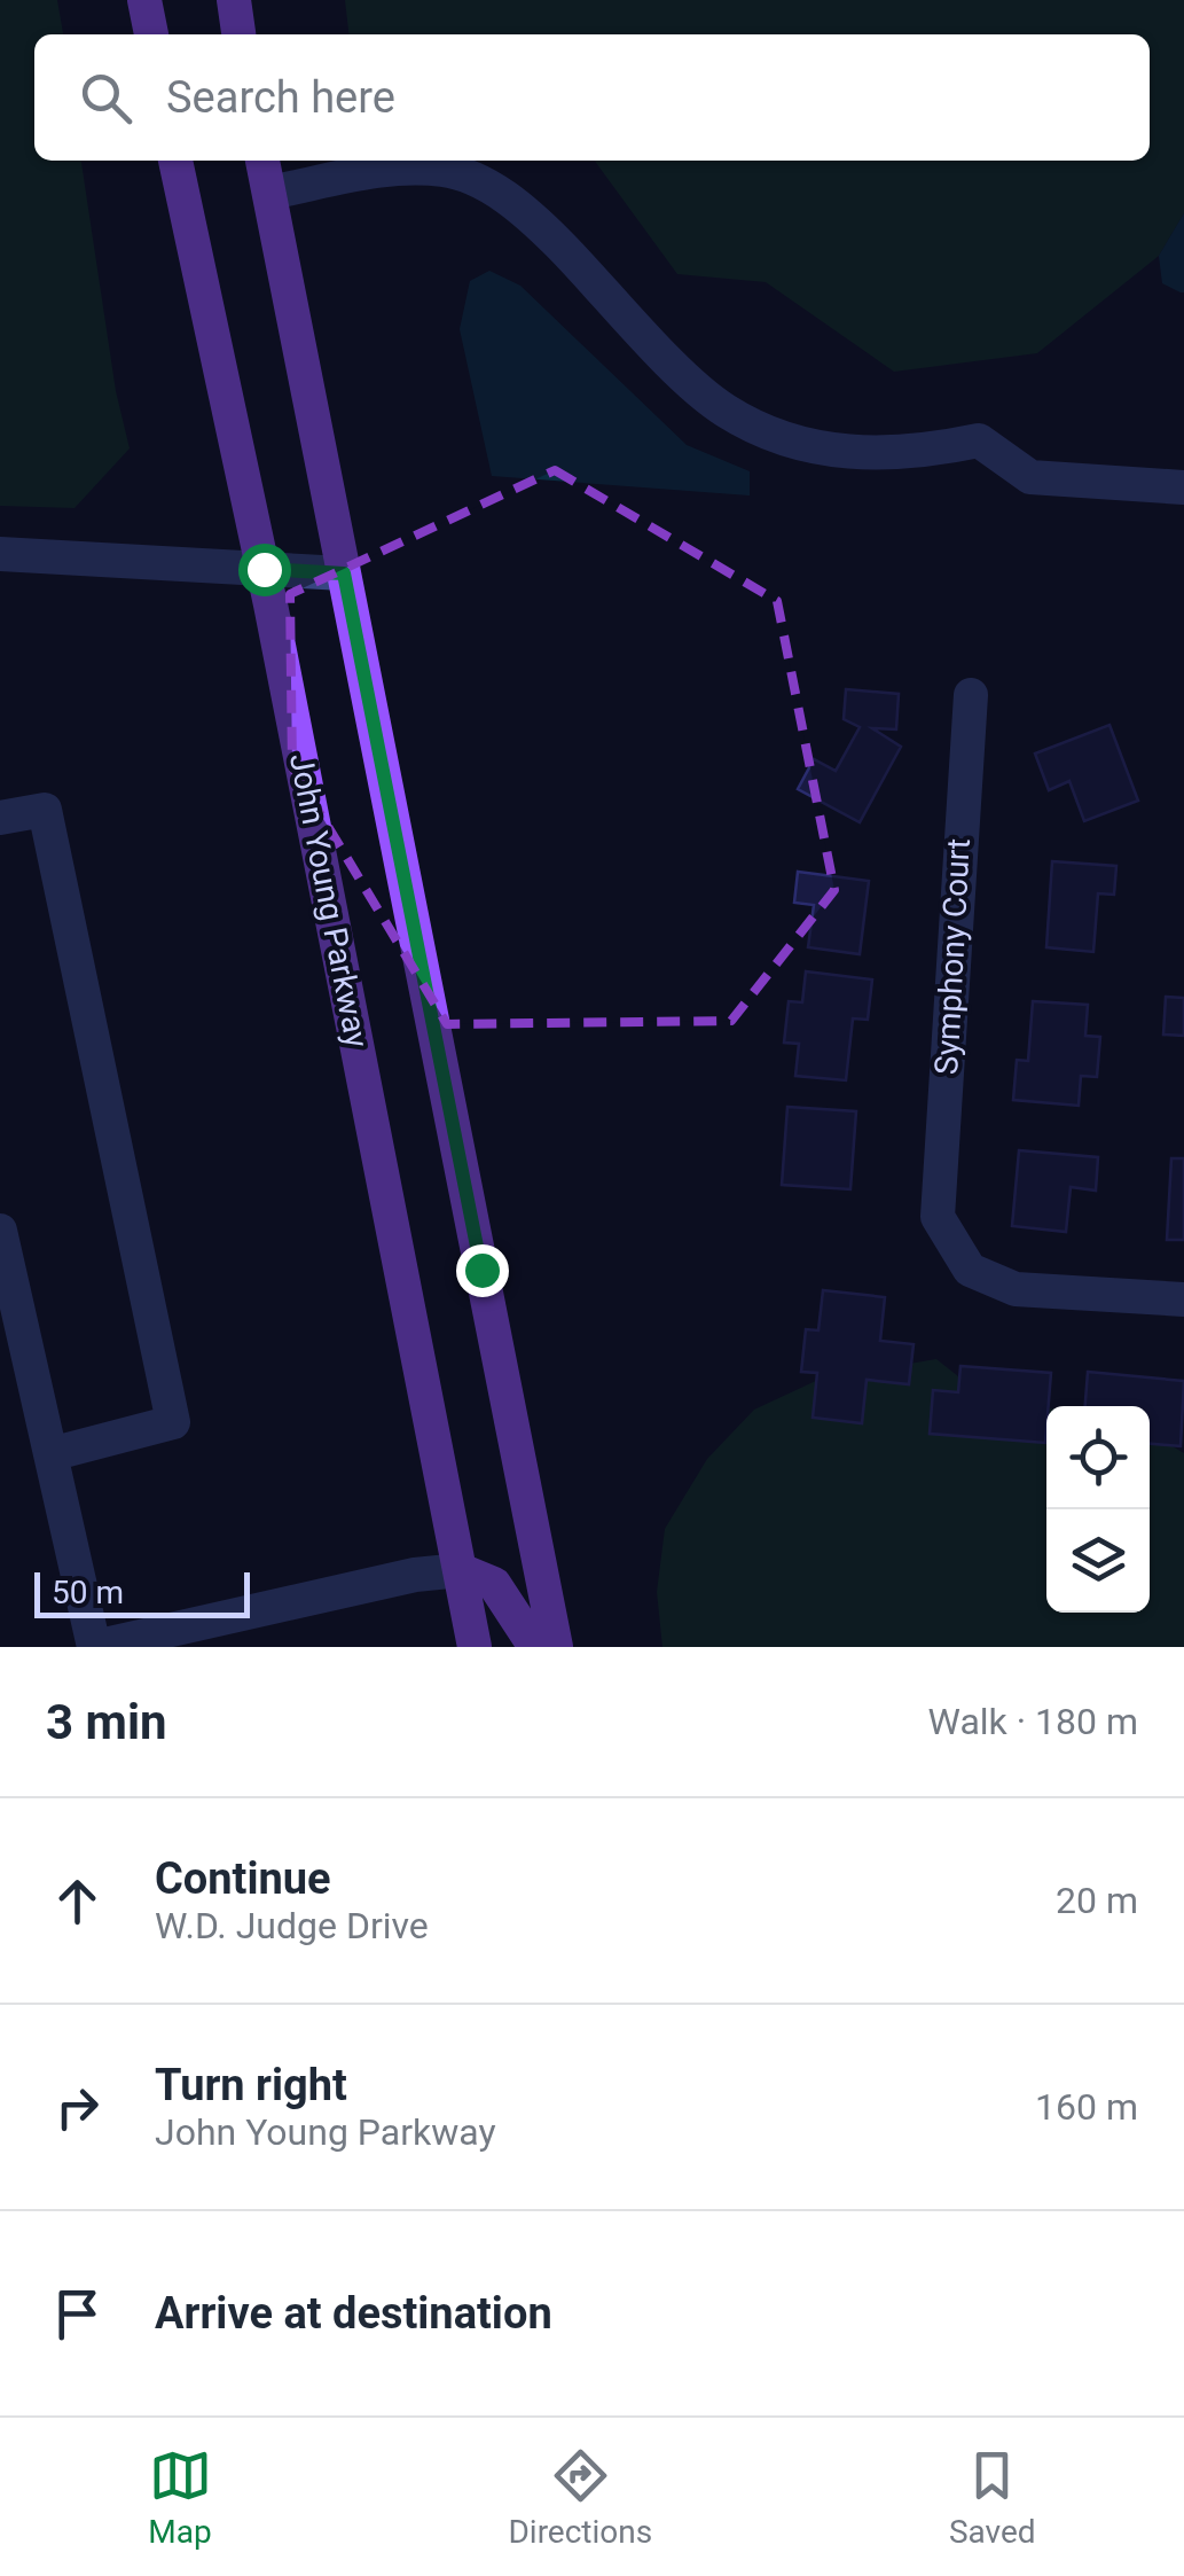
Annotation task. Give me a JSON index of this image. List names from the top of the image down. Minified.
{"streets":{"main road":["John Young Parkway"],"street":["Symphony Court"]},"scale_bar":"50 m","page":{"search":"Search here","scale":"50 m","heading":["3 min","Walk · 180 m"],"list":[["Continue","W.D. Judge Drive","20 m"],["Turn right","John Young Parkway","160 m"],"Arrive at destination"],"nav":["Map","Directions","Saved"]}}
